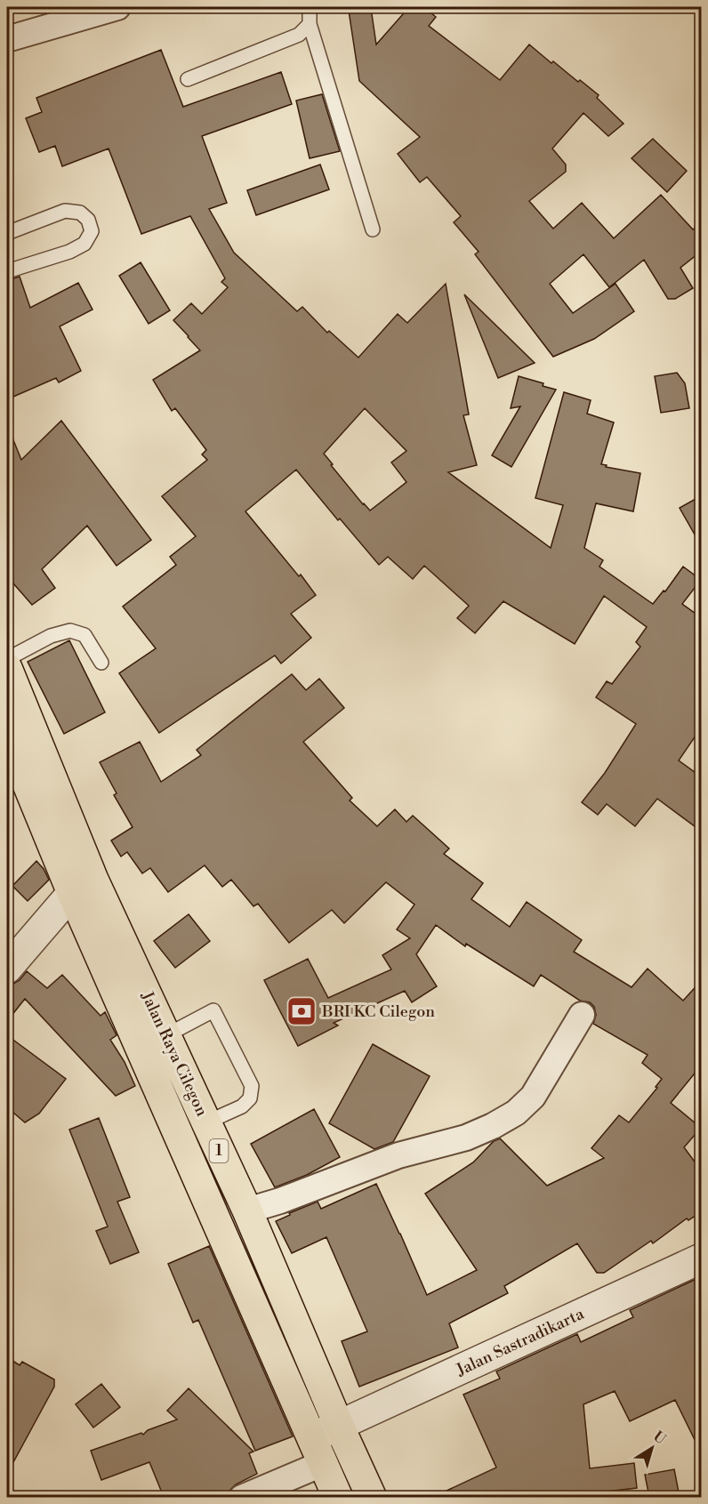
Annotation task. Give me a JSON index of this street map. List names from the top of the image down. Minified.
{"streets":{"highway":["Jalan Raya Cilegon","1"],"street":["Jalan Sastradikarta"]},"crossings":[["Jalan Raya Cilegon","Jalan Sastradikarta"]],"places":{"bank":["BRI KC Cilegon"]},"north":"top right"}
